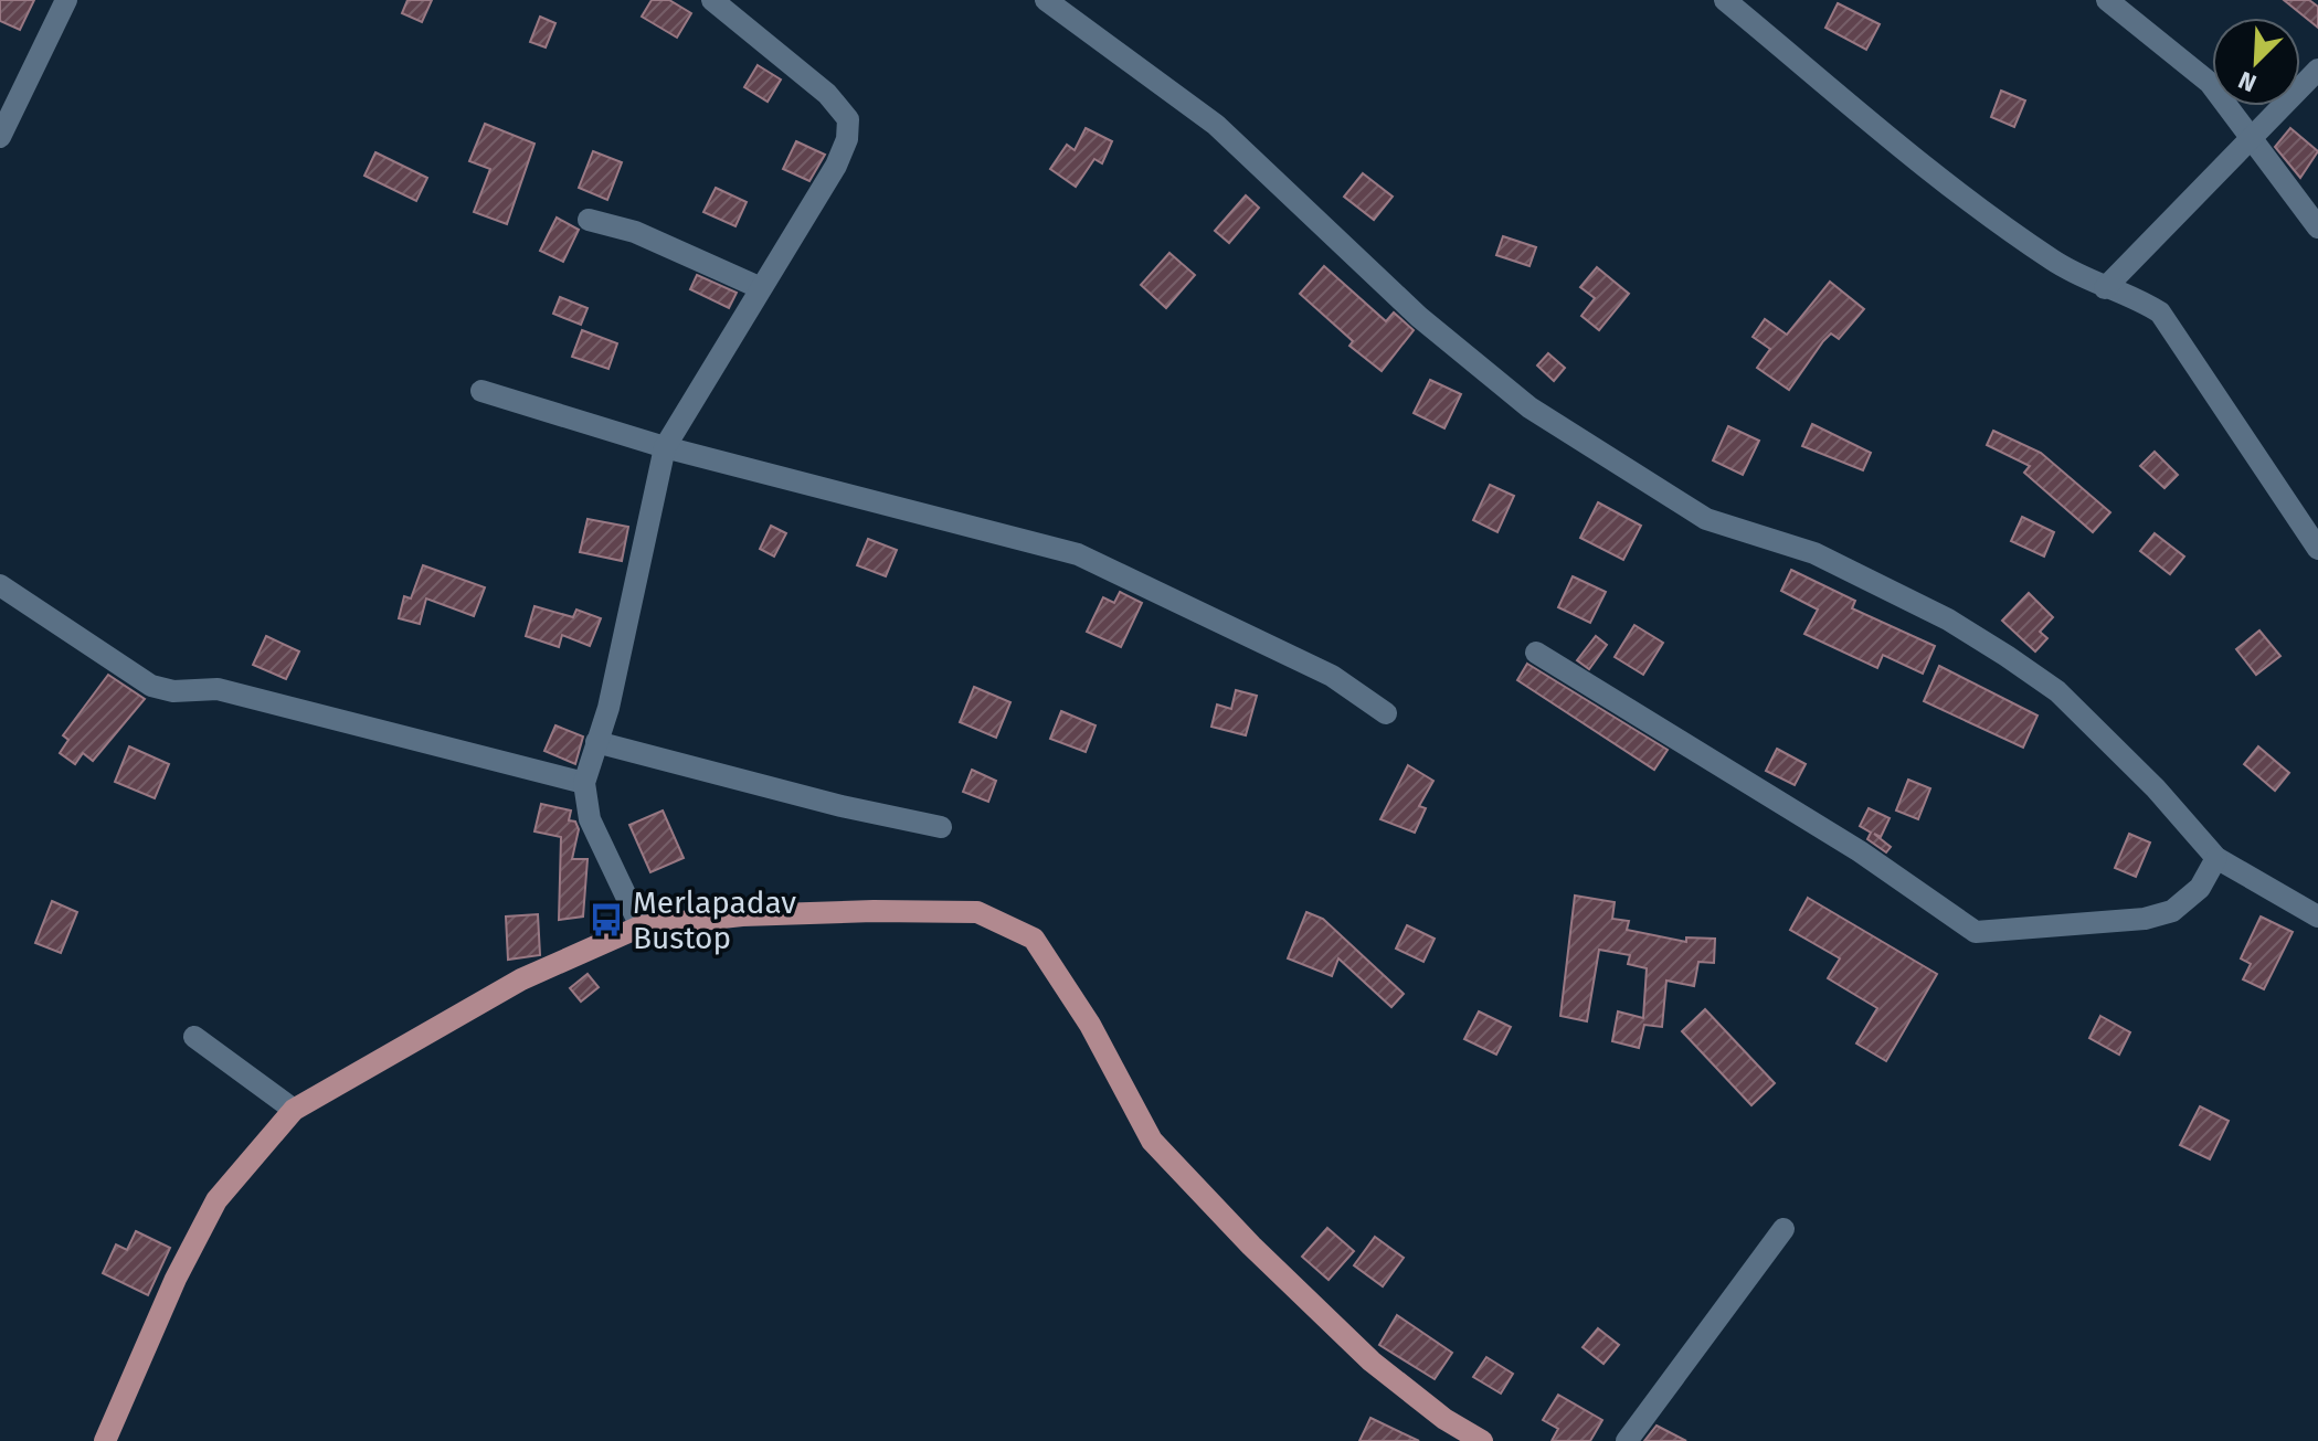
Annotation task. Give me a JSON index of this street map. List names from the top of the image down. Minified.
{"places":{"bus stop":["Merlapadav Bustop"]},"north":"bottom left"}
